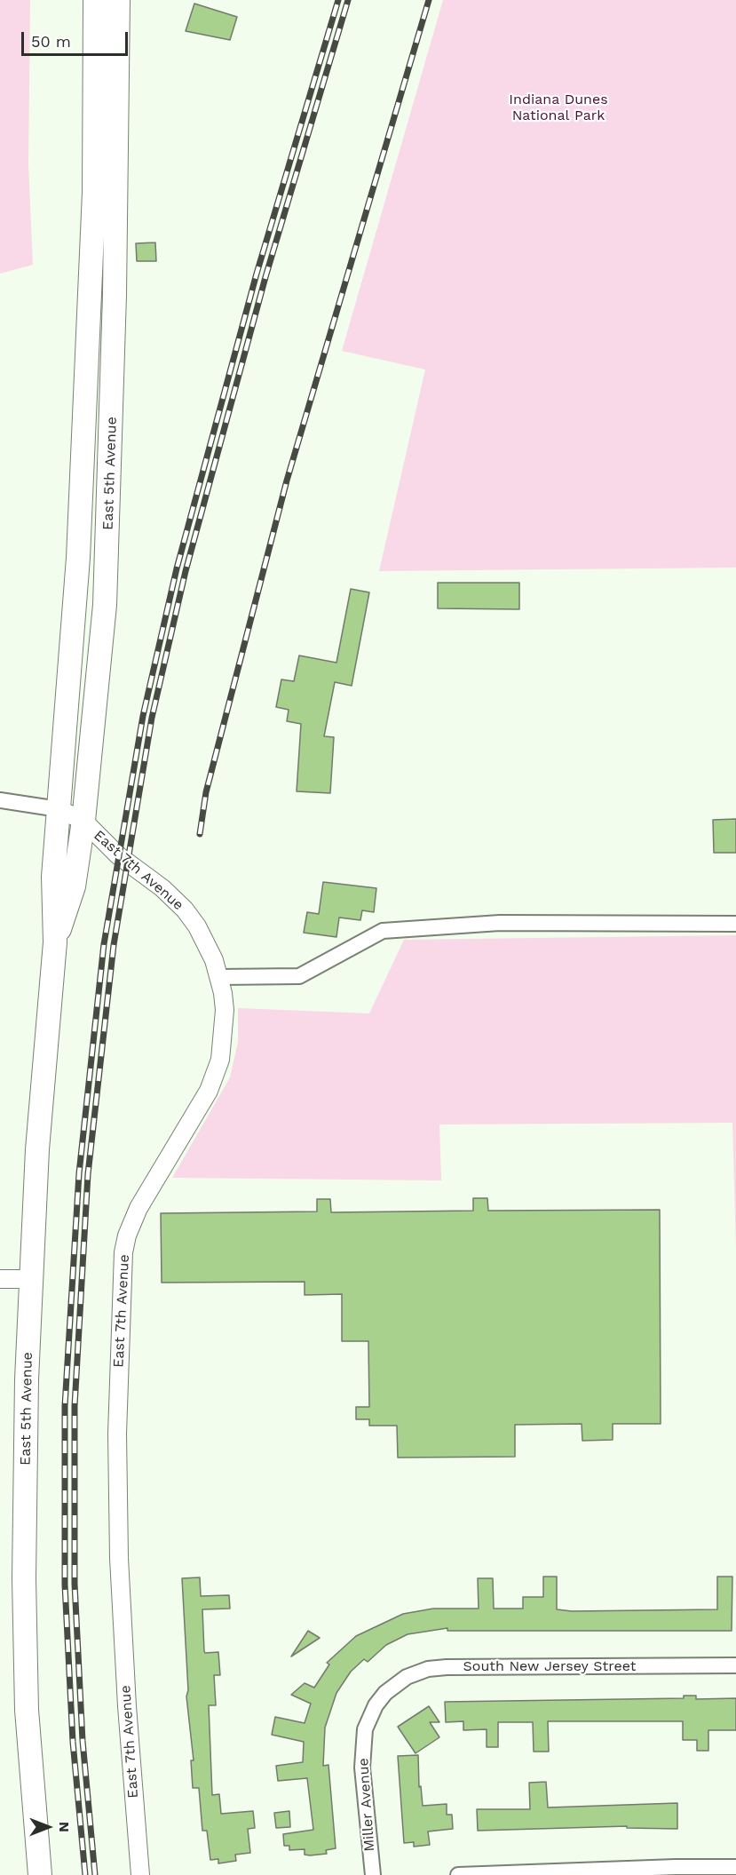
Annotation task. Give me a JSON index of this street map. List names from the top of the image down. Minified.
{"streets":{"main road":["East 5th Avenue"],"street":["East 7th Avenue","South New Jersey Street","Miller Avenue"]},"crossings":[["East 5th Avenue","East 7th Avenue"],["South New Jersey Street","Miller Avenue"]],"parks":["Indiana Dunes National Park"],"scale_bar":"50 m","north":"right"}
